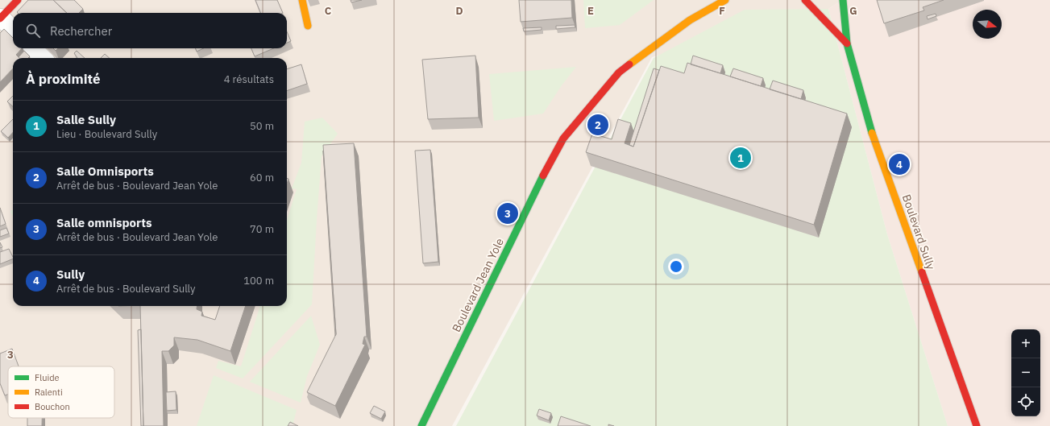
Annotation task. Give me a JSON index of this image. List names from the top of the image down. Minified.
{"streets":{"main road":["Boulevard Sully","Boulevard Jean Yole"]},"legend":["Fluide","Ralenti","Bouchon"],"north":"right","page":{"search":"Rechercher","heading":["À proximité","4 résultats"],"list":[{"mark":"1","name":"Salle Sully","note":"Lieu · Boulevard Sully","value":"50 m"},{"mark":"2","name":"Salle Omnisports","note":"Arrêt de bus · Boulevard Jean Yole","value":"60 m"},{"mark":"3","name":"Salle omnisports","note":"Arrêt de bus · Boulevard Jean Yole","value":"70 m"},{"mark":"4","name":"Sully","note":"Arrêt de bus · Boulevard Sully","value":"100 m"}],"pins":["2","1","4","3"],"map_buttons":["+","−"]},"grid":{"columns":["C","D","E","F","G"],"rows":["3"]}}
